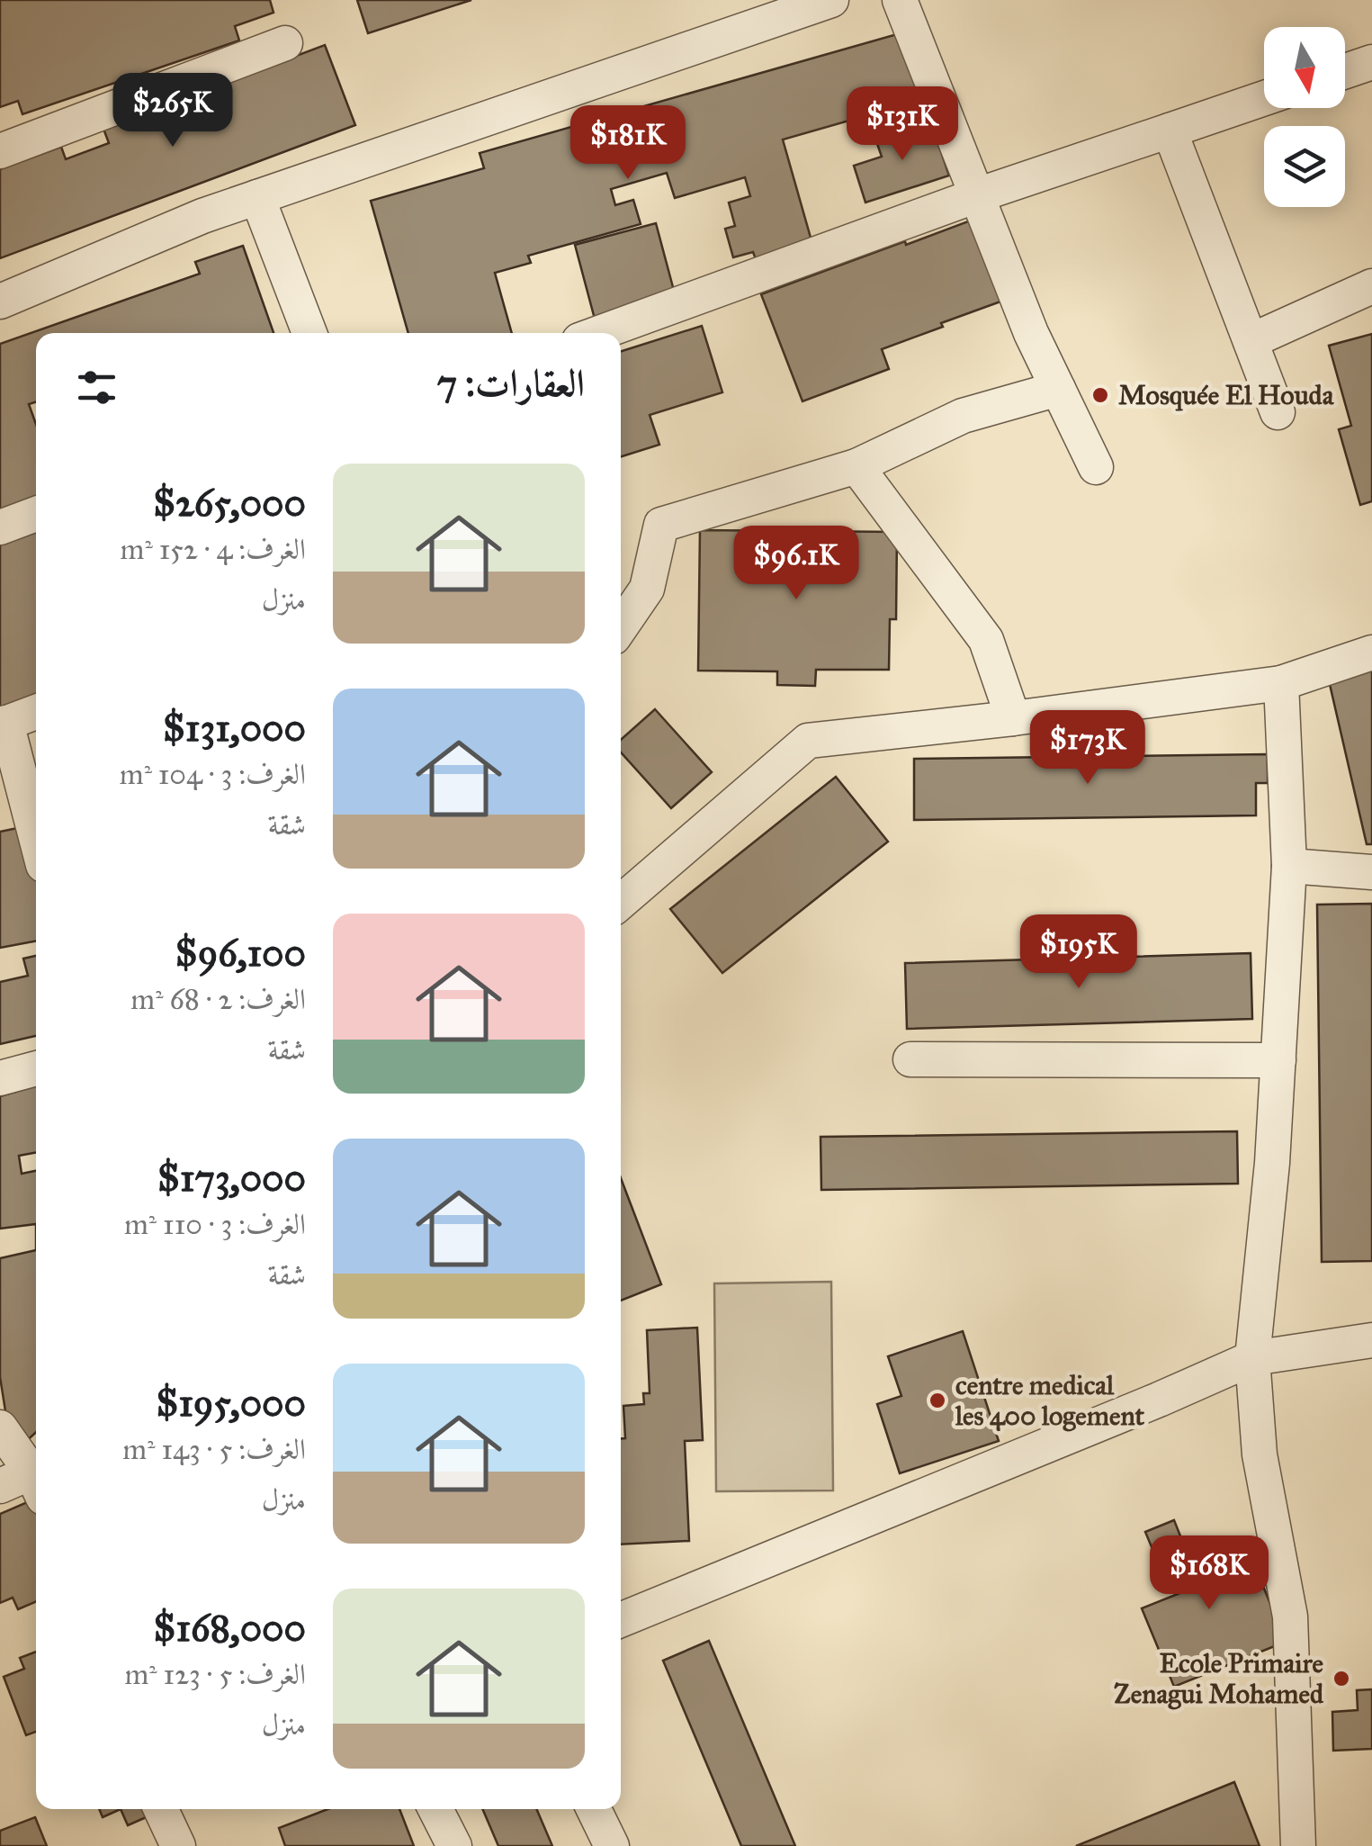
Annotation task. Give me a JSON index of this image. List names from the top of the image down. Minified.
{"places":["Mosquée El Houda","centre medical les 400 logement","Ecole Primaire Zenagui Mohamed"],"north":"bottom","page":{"price":["$265K","$131K","$181K","$96.1K","$173K","$195K","$168K"],"heading":"العقارات: 7","list":[{"name":"$265,000","note":"الغرف: 4 · 152 m² · منزل"},{"name":"$131,000","note":"الغرف: 3 · 104 m² · شقة"},{"name":"$96,100","note":"الغرف: 2 · 68 m² · شقة"},{"name":"$173,000","note":"الغرف: 3 · 110 m² · شقة"},{"name":"$195,000","note":"الغرف: 5 · 143 m² · منزل"},{"name":"$168,000","note":"الغرف: 5 · 123 m² · منزل"}]}}
